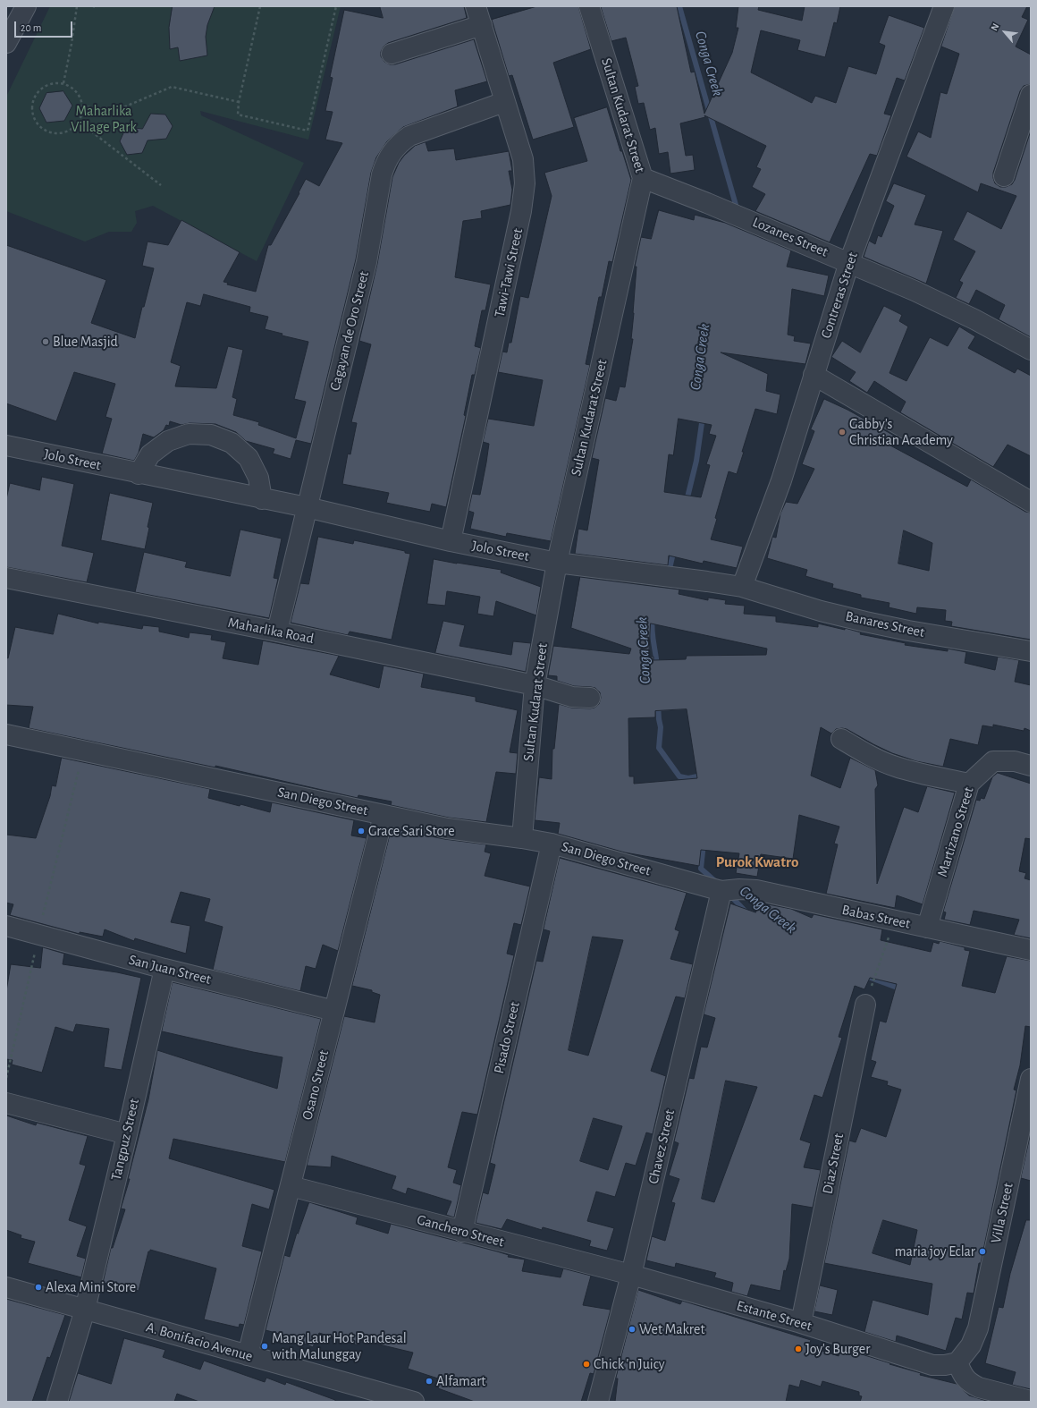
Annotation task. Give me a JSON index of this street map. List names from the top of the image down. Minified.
{"streets":{"street":["Sultan Kudarat Street","Lozanes Street","Tawi-Tawi Street","Contreras Street","Cagayan de Oro Street","Jolo Street","Banares Street","Maharlika Road","San Diego Street","Martizano Street","Babas Street","San Juan Street","Pisado Street","Osano Street","Tangpuz Street","Chavez Street","Diaz Street","Villa Street","Ganchero Street","Estante Street","A. Bonifacio Avenue"]},"crossings":[["Sultan Kudarat Street","Lozanes Street"],["Sultan Kudarat Street","Jolo Street"],["Sultan Kudarat Street","Maharlika Road"],["Sultan Kudarat Street","San Diego Street"],["Lozanes Street","Contreras Street"],["Tawi-Tawi Street","Cagayan de Oro Street"],["Tawi-Tawi Street","Jolo Street"],["Contreras Street","Jolo Street"],["Contreras Street","Banares Street"],["Cagayan de Oro Street","Jolo Street"],["Cagayan de Oro Street","Maharlika Road"],["Jolo Street","Banares Street"],["San Diego Street","Babas Street"],["San Diego Street","Pisado Street"],["San Diego Street","Osano Street"],["San Diego Street","Chavez Street"],["Martizano Street","Babas Street"],["Babas Street","Chavez Street"],["San Juan Street","Osano Street"],["San Juan Street","Tangpuz Street"],["Pisado Street","Ganchero Street"],["Osano Street","Ganchero Street"],["Osano Street","A. Bonifacio Avenue"],["Tangpuz Street","A. Bonifacio Avenue"],["Chavez Street","Ganchero Street"],["Chavez Street","Estante Street"],["Diaz Street","Estante Street"],["Villa Street","Estante Street"],["Ganchero Street","Estante Street"]],"districts":["Purok Kwatro"],"water":["Conga Creek"],"parks":["Maharlika Village Park"],"places":["Blue Masjid","Gabby's Christian Academy","Grace Sari Store","maria joy Eclar","Alexa Mini Store","Wet Makret","Mang Laur Hot Pandesal with Malunggay","Joy's Burger","Chick 'n Juicy","Alfamart"],"scale_bar":"20 m","north":"top left"}
